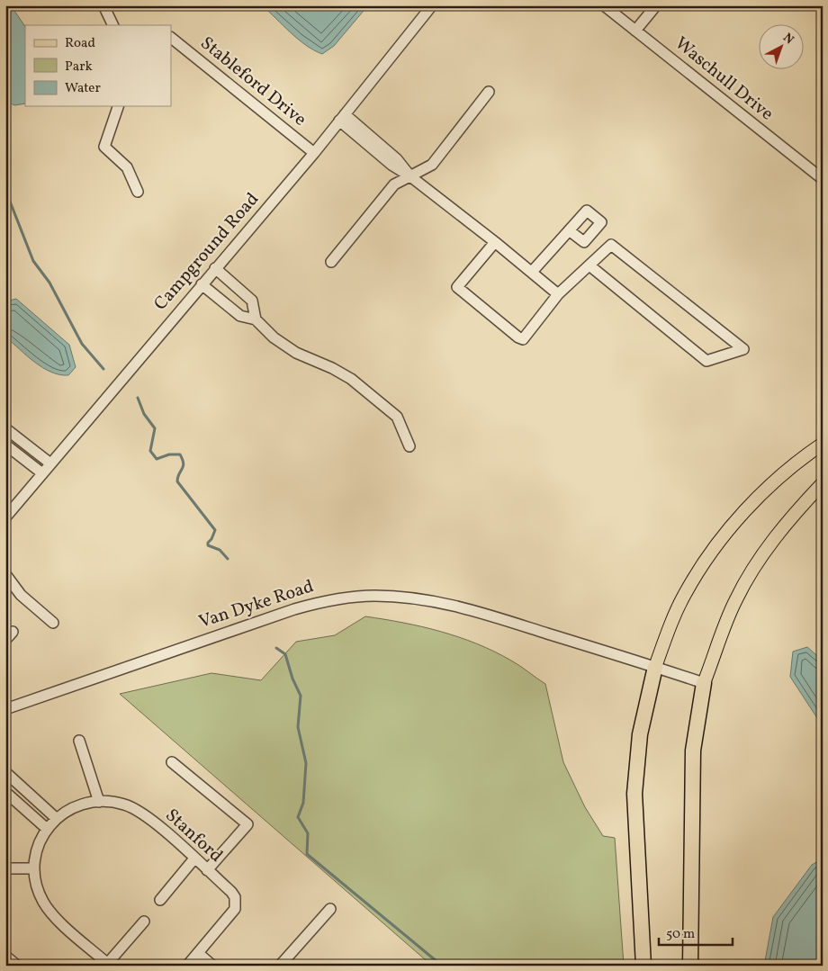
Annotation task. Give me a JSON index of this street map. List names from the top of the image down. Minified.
{"streets":{"street":["Waschull Drive","Stableford Drive","Campground Road","Van Dyke Road","Stanford"]},"crossings":[["Stableford Drive","Campground Road"]],"legend":["Road","Park","Water"],"scale_bar":"50 m","north":"top right"}
